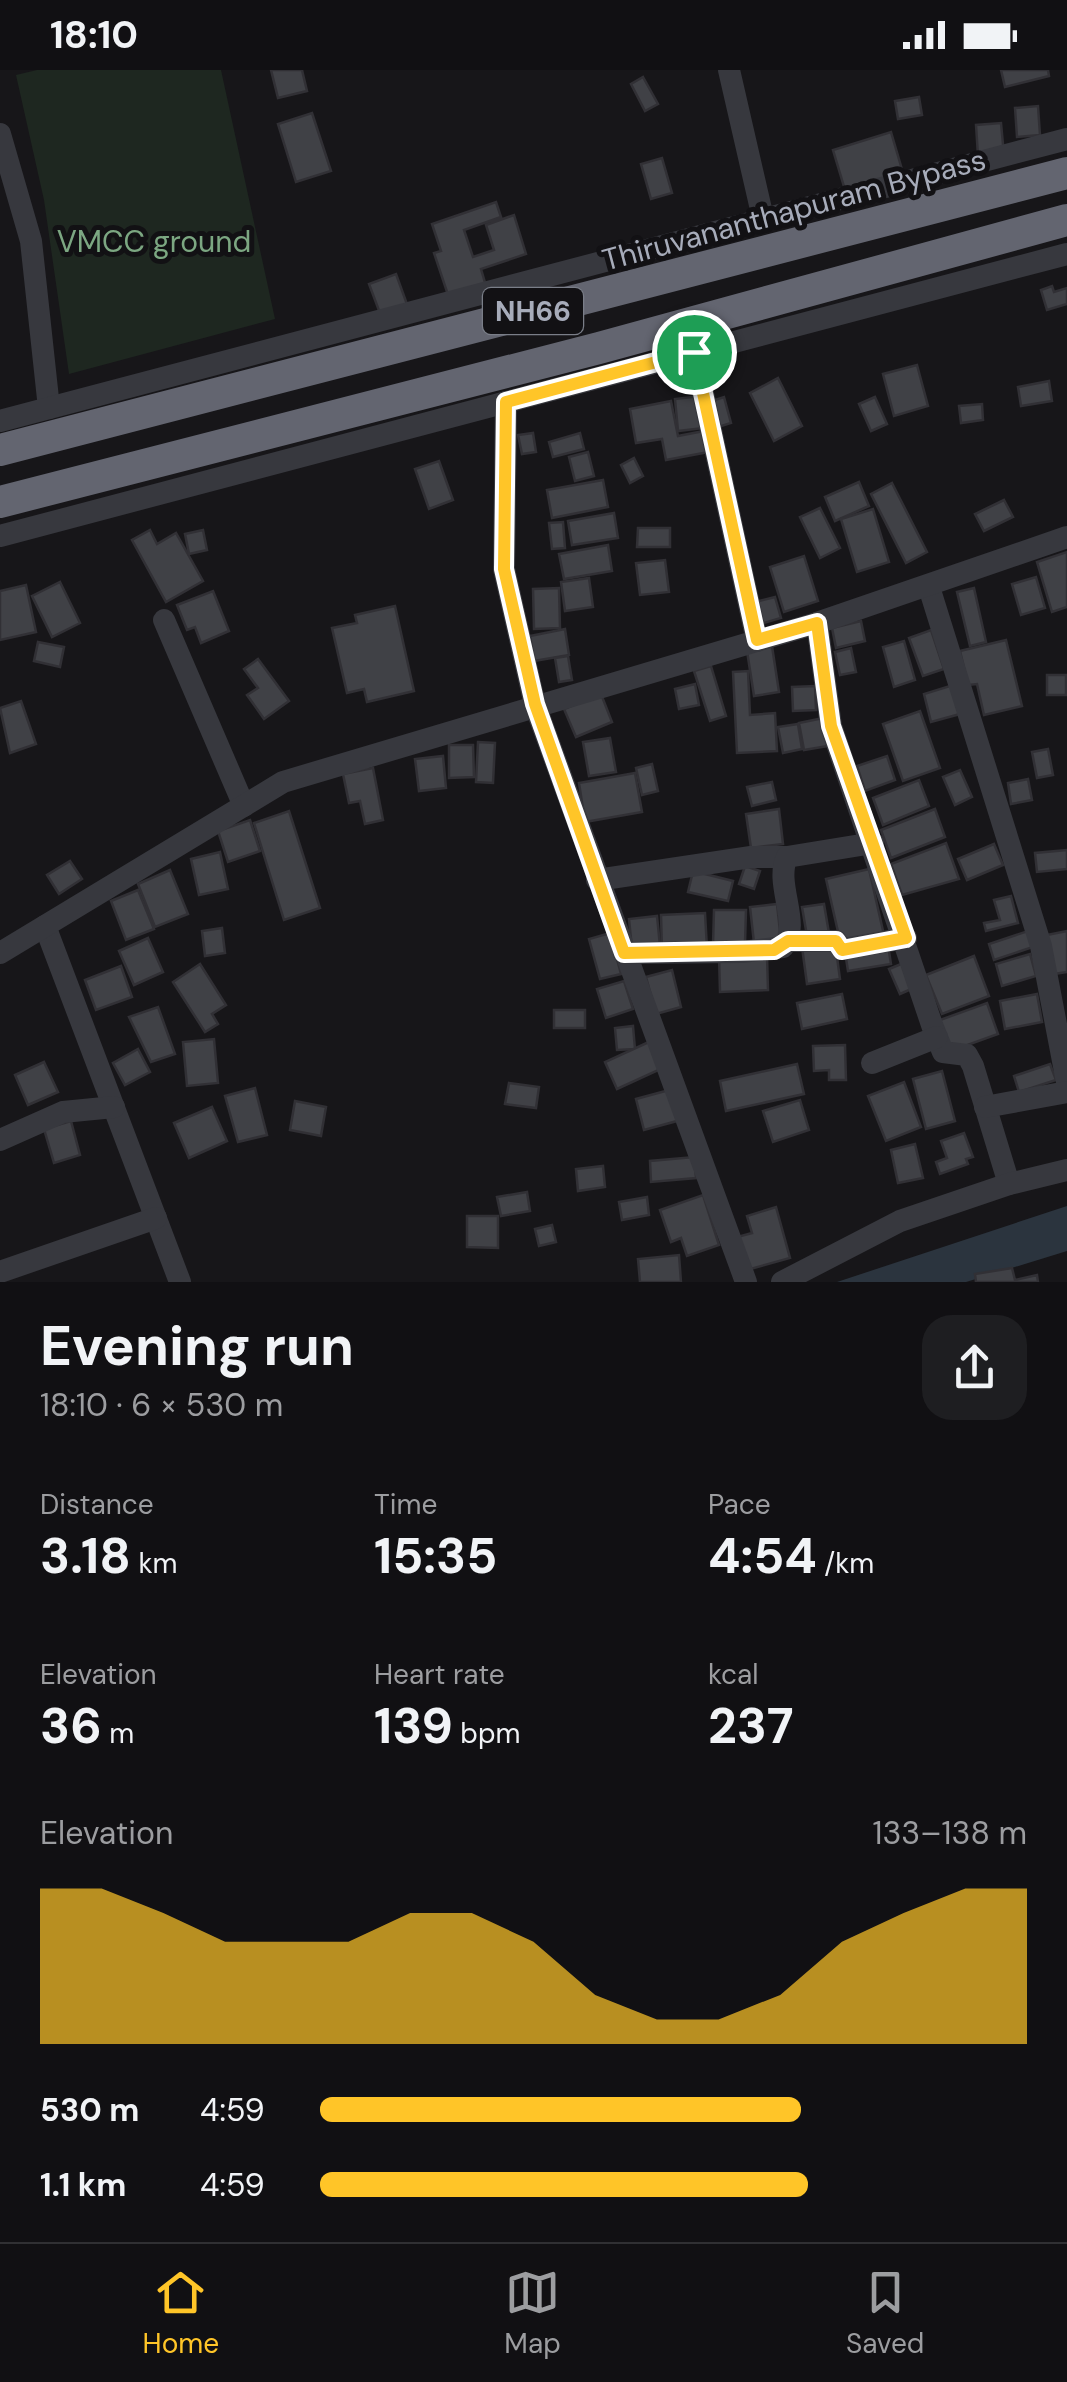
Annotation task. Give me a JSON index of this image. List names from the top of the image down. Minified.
{"streets":{"highway":["Thiruvananthapuram Bypass","NH66"]},"parks":["VMCC ground"],"page":{"status":"18:10","heading":["Evening run","18:10 · 6 × 530 m"],"stats":[["Distance","3.18 km"],["Time","15:35"],["Pace","4:54 /km"],["Elevation","36 m"],["Heart rate","139 bpm"],["kcal","237"]],"chart":["Elevation","133–138 m"],"list":[{"name":"530 m","note":"4:59"},{"name":"1.1 km","note":"4:59"}],"tabs":["Home","Map","Saved"]}}
